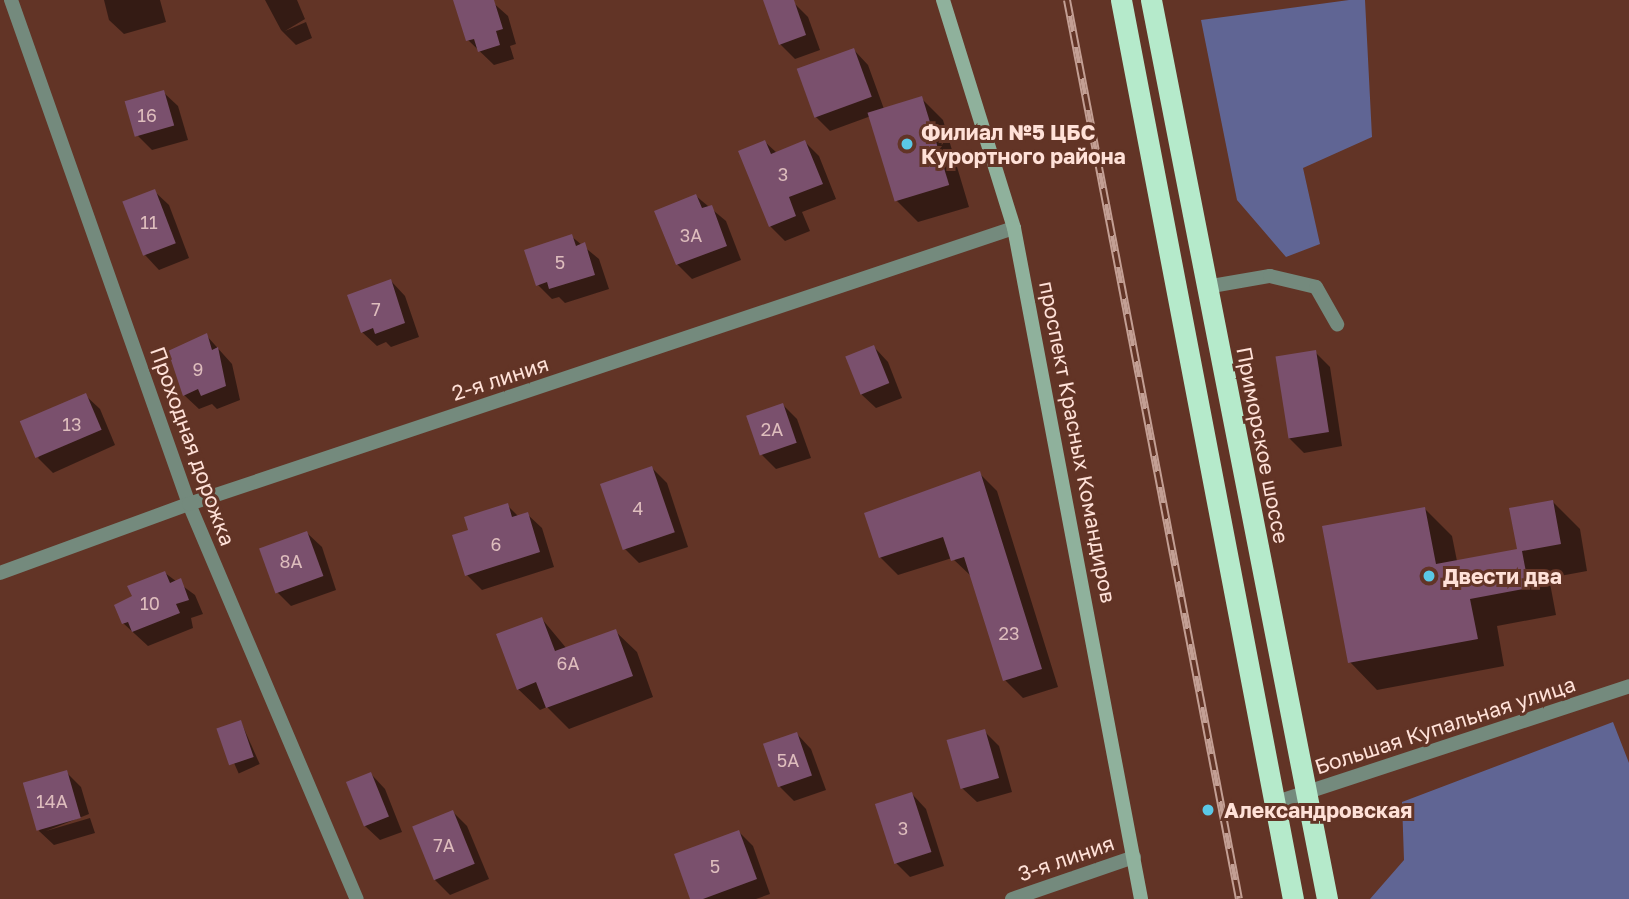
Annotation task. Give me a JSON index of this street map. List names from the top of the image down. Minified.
{"streets":{"highway":["Приморское шоссе"],"street":["2-я линия","проспект Красных Командиров","Проходная дорожка","Большая Купальная улица","3-я линия"]},"crossings":[["2-я линия","проспект Красных Командиров"],["2-я линия","Проходная дорожка"],["проспект Красных Командиров","3-я линия"],["Приморское шоссе","Большая Купальная улица"]],"places":["Филиал №5 ЦБС Курортного района","Двести два","Александровская"],"house_numbers":["16","3","11","3А","5","7","9","13","2А","4","6","8А","10","23","6А","5А","14А","3","7А","5"]}
